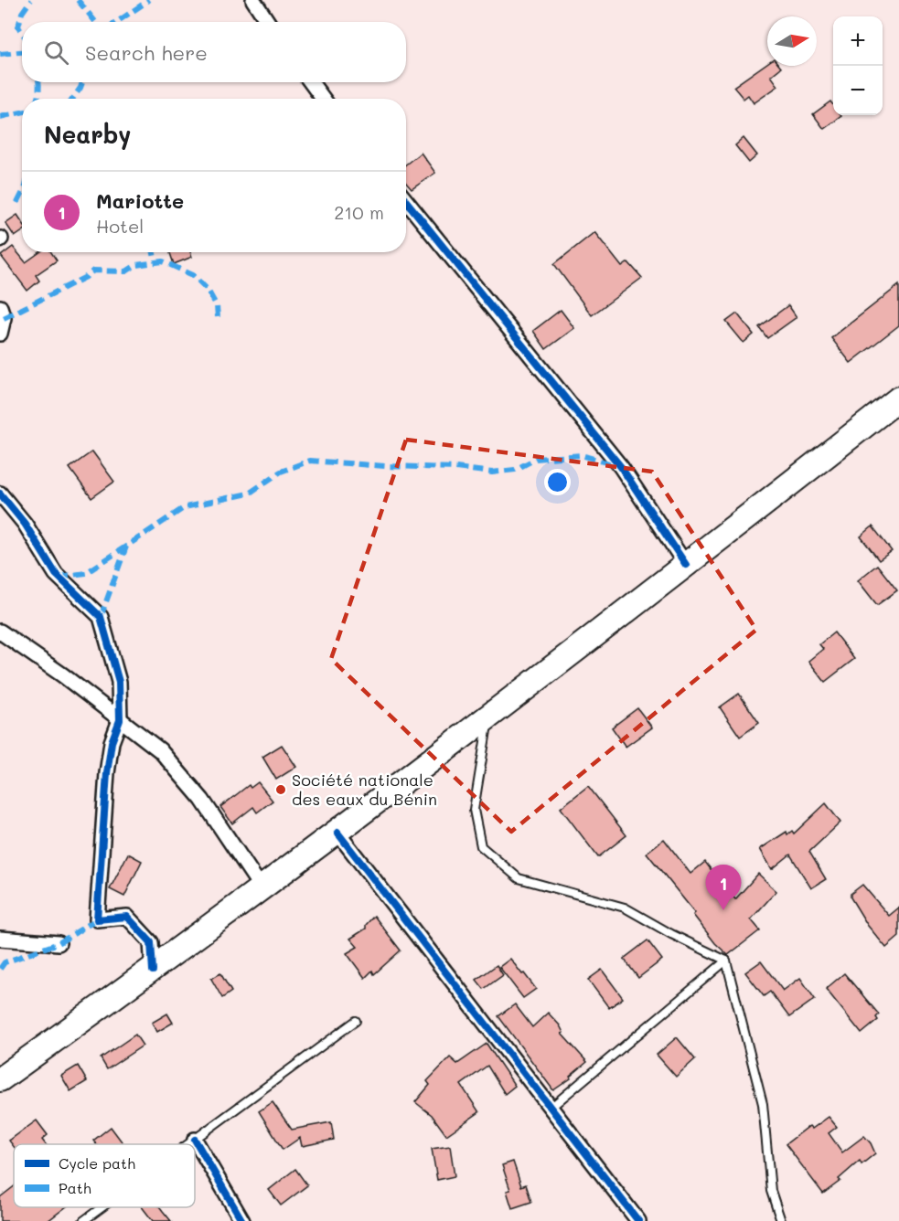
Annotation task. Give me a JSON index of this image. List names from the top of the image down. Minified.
{"places":["Société nationale des eaux du Bénin"],"legend":["Cycle path","Path"],"north":"right","page":{"map_buttons":["+","−"],"search":"Search here","heading":"Nearby","list":[{"mark":"1","name":"Mariotte","note":"Hotel","value":"210 m"}],"pins":"1"}}
